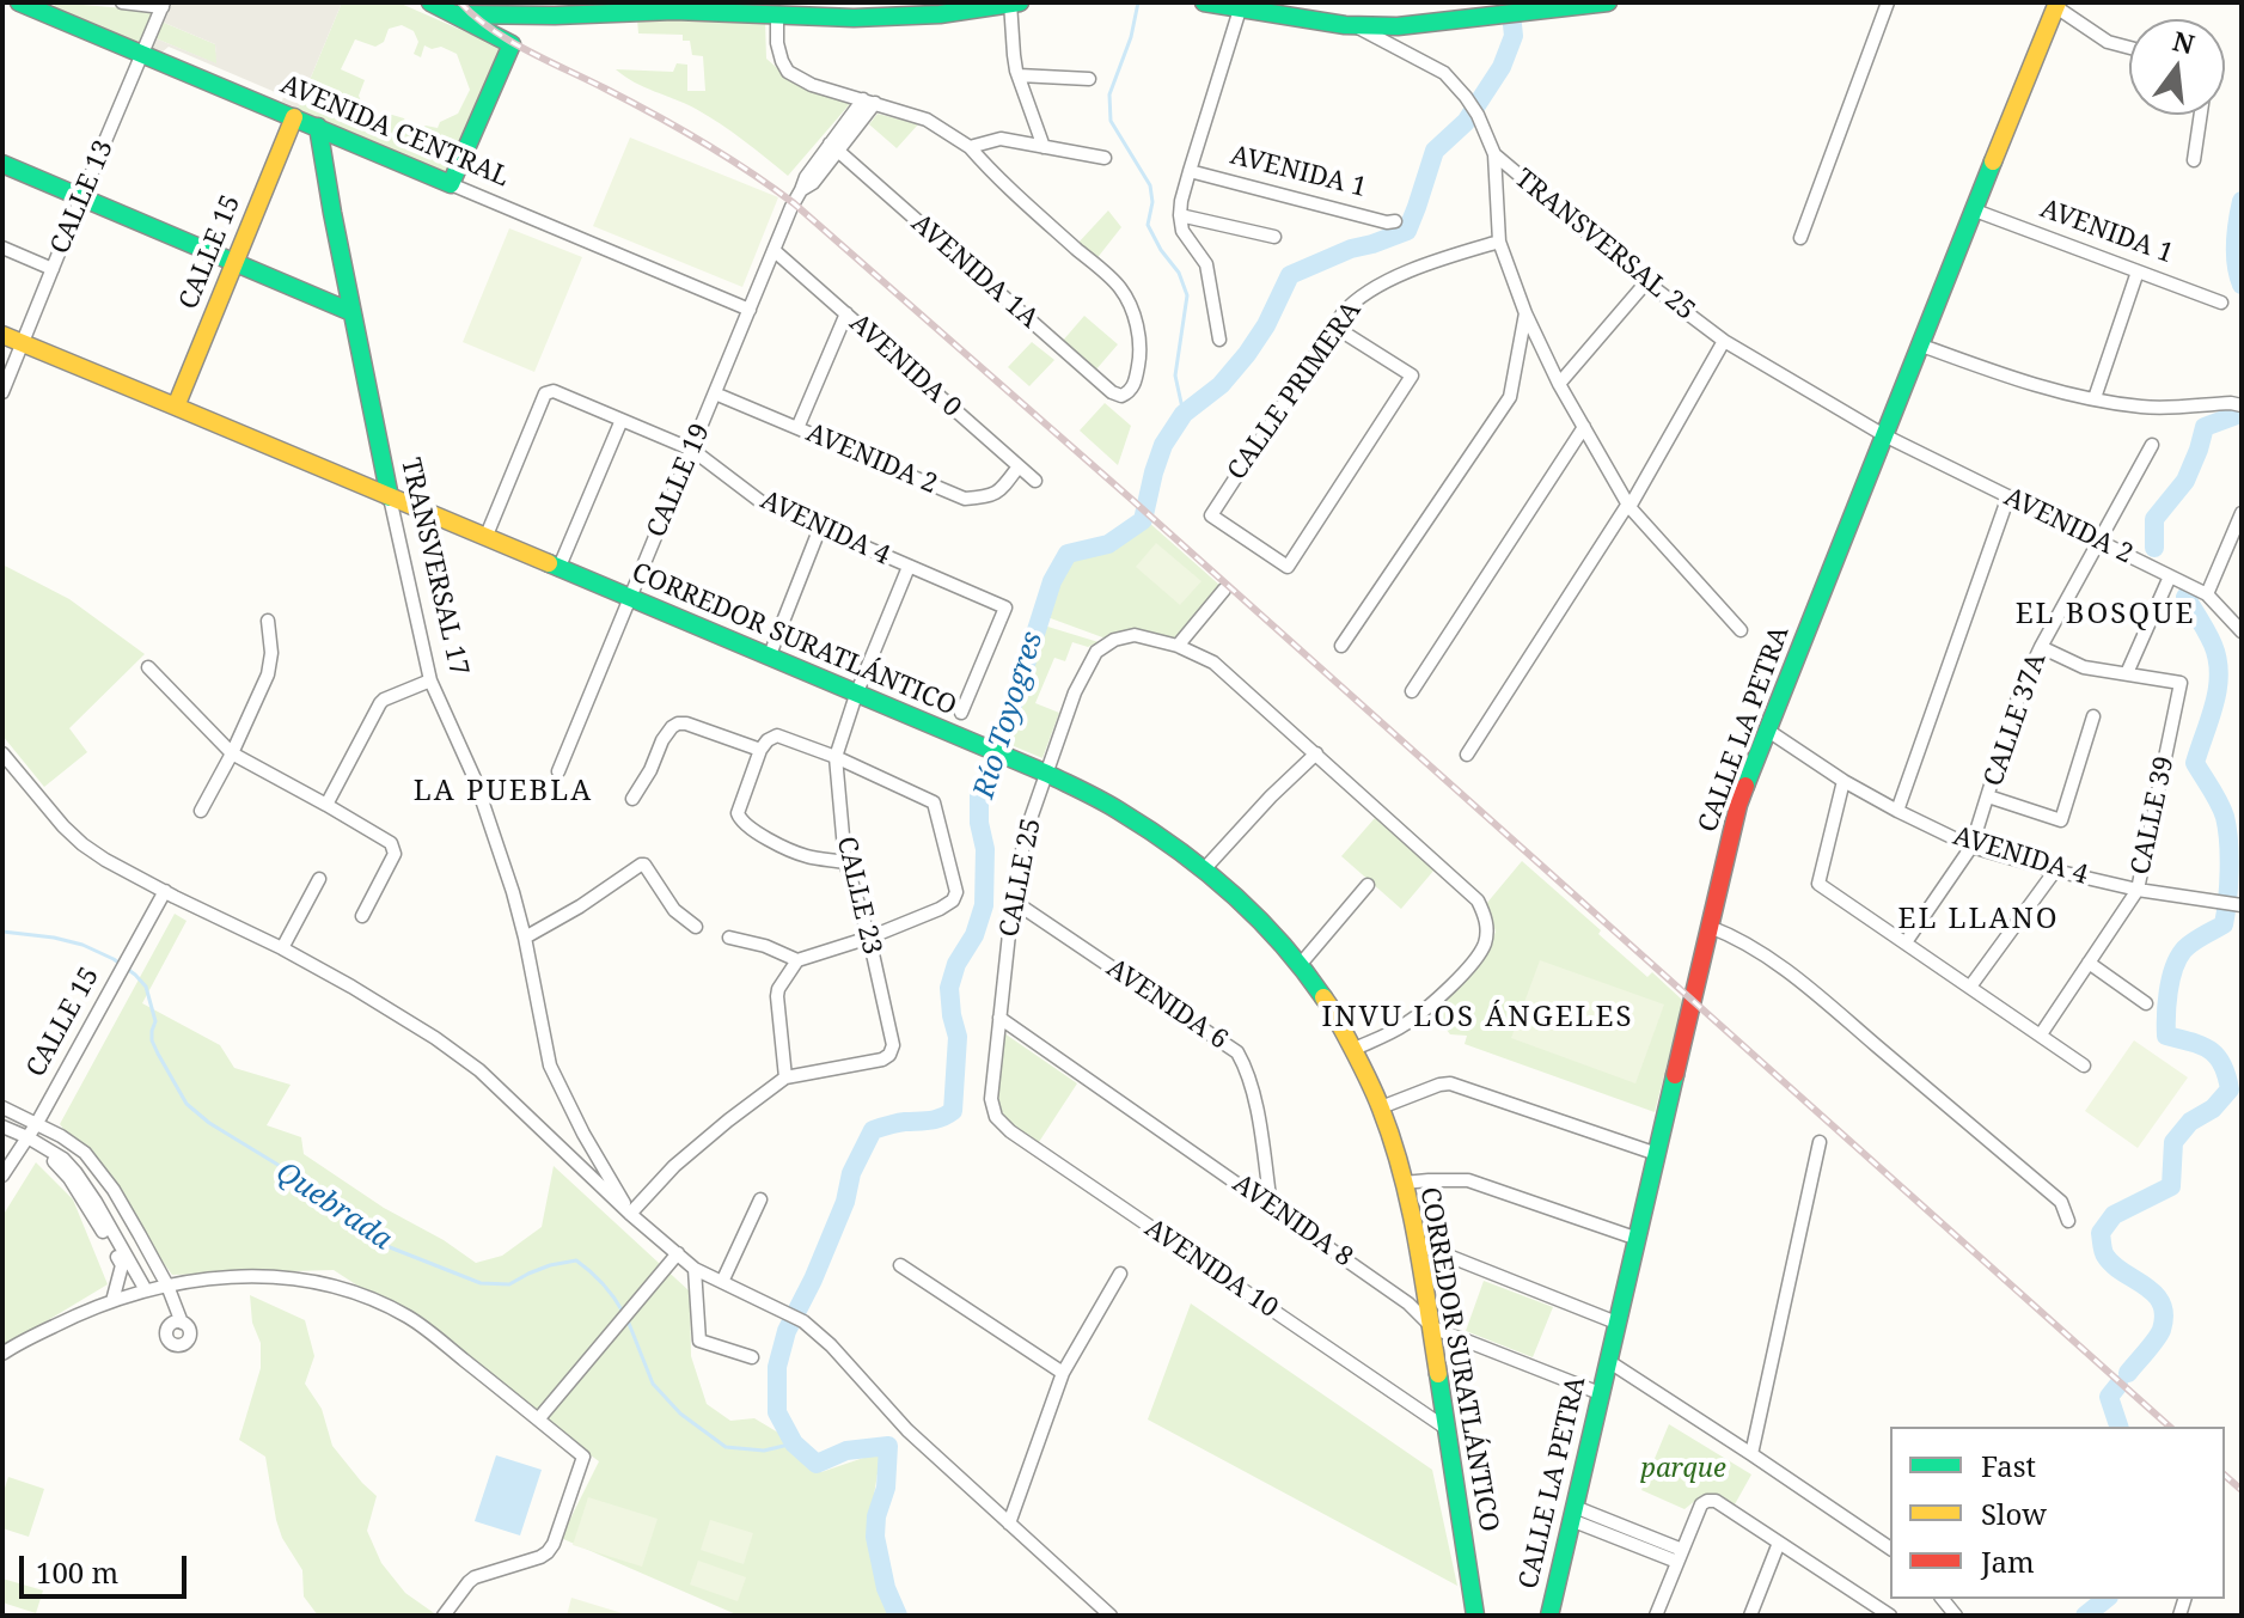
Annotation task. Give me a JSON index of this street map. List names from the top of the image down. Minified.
{"streets":{"main road":["AVENIDA CENTRAL","CALLE 15","TRANSVERSAL 17","CORREDOR SURATLÁNTICO","CALLE LA PETRA"],"street":["AVENIDA 1","CALLE 13","TRANSVERSAL 25","AVENIDA 1A","AVENIDA 0","CALLE PRIMERA","AVENIDA 2","CALLE 19","AVENIDA 4","CALLE 37A","CALLE 39","CALLE 25","CALLE 23","AVENIDA 6","AVENIDA 8","AVENIDA 10"]},"crossings":[["AVENIDA CENTRAL","CALLE 13"],["AVENIDA CENTRAL","CALLE 15"],["AVENIDA CENTRAL","CALLE 19"],["AVENIDA CENTRAL","TRANSVERSAL 17"],["AVENIDA 1","CALLE LA PETRA"],["CALLE 13","CORREDOR SURATLÁNTICO"],["TRANSVERSAL 25","AVENIDA 2"],["TRANSVERSAL 25","CALLE LA PETRA"],["CALLE 15","CORREDOR SURATLÁNTICO"],["AVENIDA 1A","CALLE 19"],["AVENIDA 0","AVENIDA 2"],["AVENIDA 0","CALLE 19"],["AVENIDA 2","CALLE 19"],["AVENIDA 2","CALLE 37A"],["AVENIDA 2","CALLE LA PETRA"],["CALLE 19","AVENIDA 4"],["CALLE 19","CORREDOR SURATLÁNTICO"],["AVENIDA 4","CORREDOR SURATLÁNTICO"],["AVENIDA 4","CALLE 37A"],["AVENIDA 4","CALLE LA PETRA"],["AVENIDA 4","CALLE 39"],["AVENIDA 4","CALLE 23"],["TRANSVERSAL 17","CORREDOR SURATLÁNTICO"],["CORREDOR SURATLÁNTICO","CALLE 25"],["CORREDOR SURATLÁNTICO","CALLE 23"],["CORREDOR SURATLÁNTICO","AVENIDA 8"],["CORREDOR SURATLÁNTICO","AVENIDA 10"],["CALLE LA PETRA","AVENIDA 8"],["CALLE 25","AVENIDA 6"],["CALLE 25","AVENIDA 8"],["CALLE 25","AVENIDA 10"],["AVENIDA 6","AVENIDA 8"]],"districts":["EL BOSQUE","LA PUEBLA","EL LLANO","INVU LOS ÁNGELES"],"water":["Río Toyogres","Quebrada"],"parks":["parque"],"legend":["Fast","Slow","Jam"],"scale_bar":"100 m","north":"top"}
